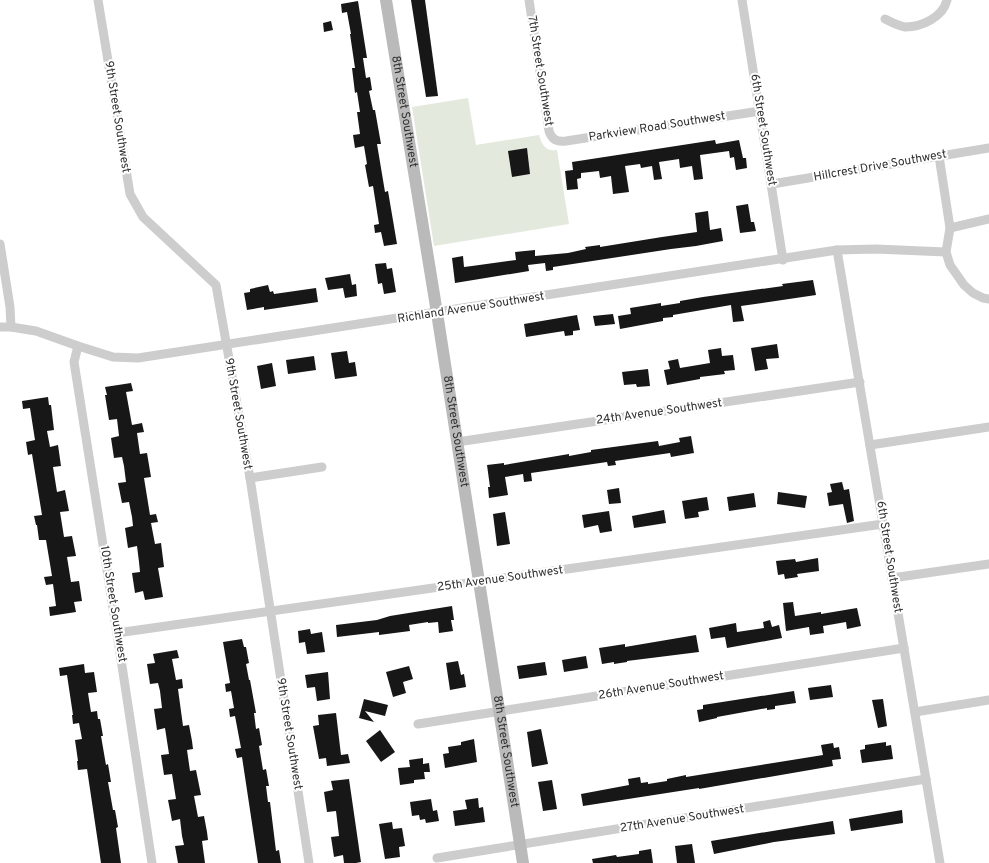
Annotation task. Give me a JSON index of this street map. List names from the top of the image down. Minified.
{"streets":{"street":["7th Street Southwest","8th Street Southwest","9th Street Southwest","Parkview Road Southwest","6th Street Southwest","Hillcrest Drive Southwest","Richland Avenue Southwest","24th Avenue Southwest","25th Avenue Southwest","10th Street Southwest","26th Avenue Southwest","27th Avenue Southwest"]},"crossings":[["7th Street Southwest","Parkview Road Southwest"],["8th Street Southwest","Richland Avenue Southwest"],["8th Street Southwest","24th Avenue Southwest"],["8th Street Southwest","25th Avenue Southwest"],["8th Street Southwest","26th Avenue Southwest"],["8th Street Southwest","27th Avenue Southwest"],["9th Street Southwest","Richland Avenue Southwest"],["9th Street Southwest","25th Avenue Southwest"],["Parkview Road Southwest","6th Street Southwest"],["6th Street Southwest","Hillcrest Drive Southwest"],["6th Street Southwest","Richland Avenue Southwest"],["6th Street Southwest","24th Avenue Southwest"],["6th Street Southwest","25th Avenue Southwest"],["6th Street Southwest","26th Avenue Southwest"],["6th Street Southwest","27th Avenue Southwest"],["Richland Avenue Southwest","10th Street Southwest"],["25th Avenue Southwest","10th Street Southwest"]]}
